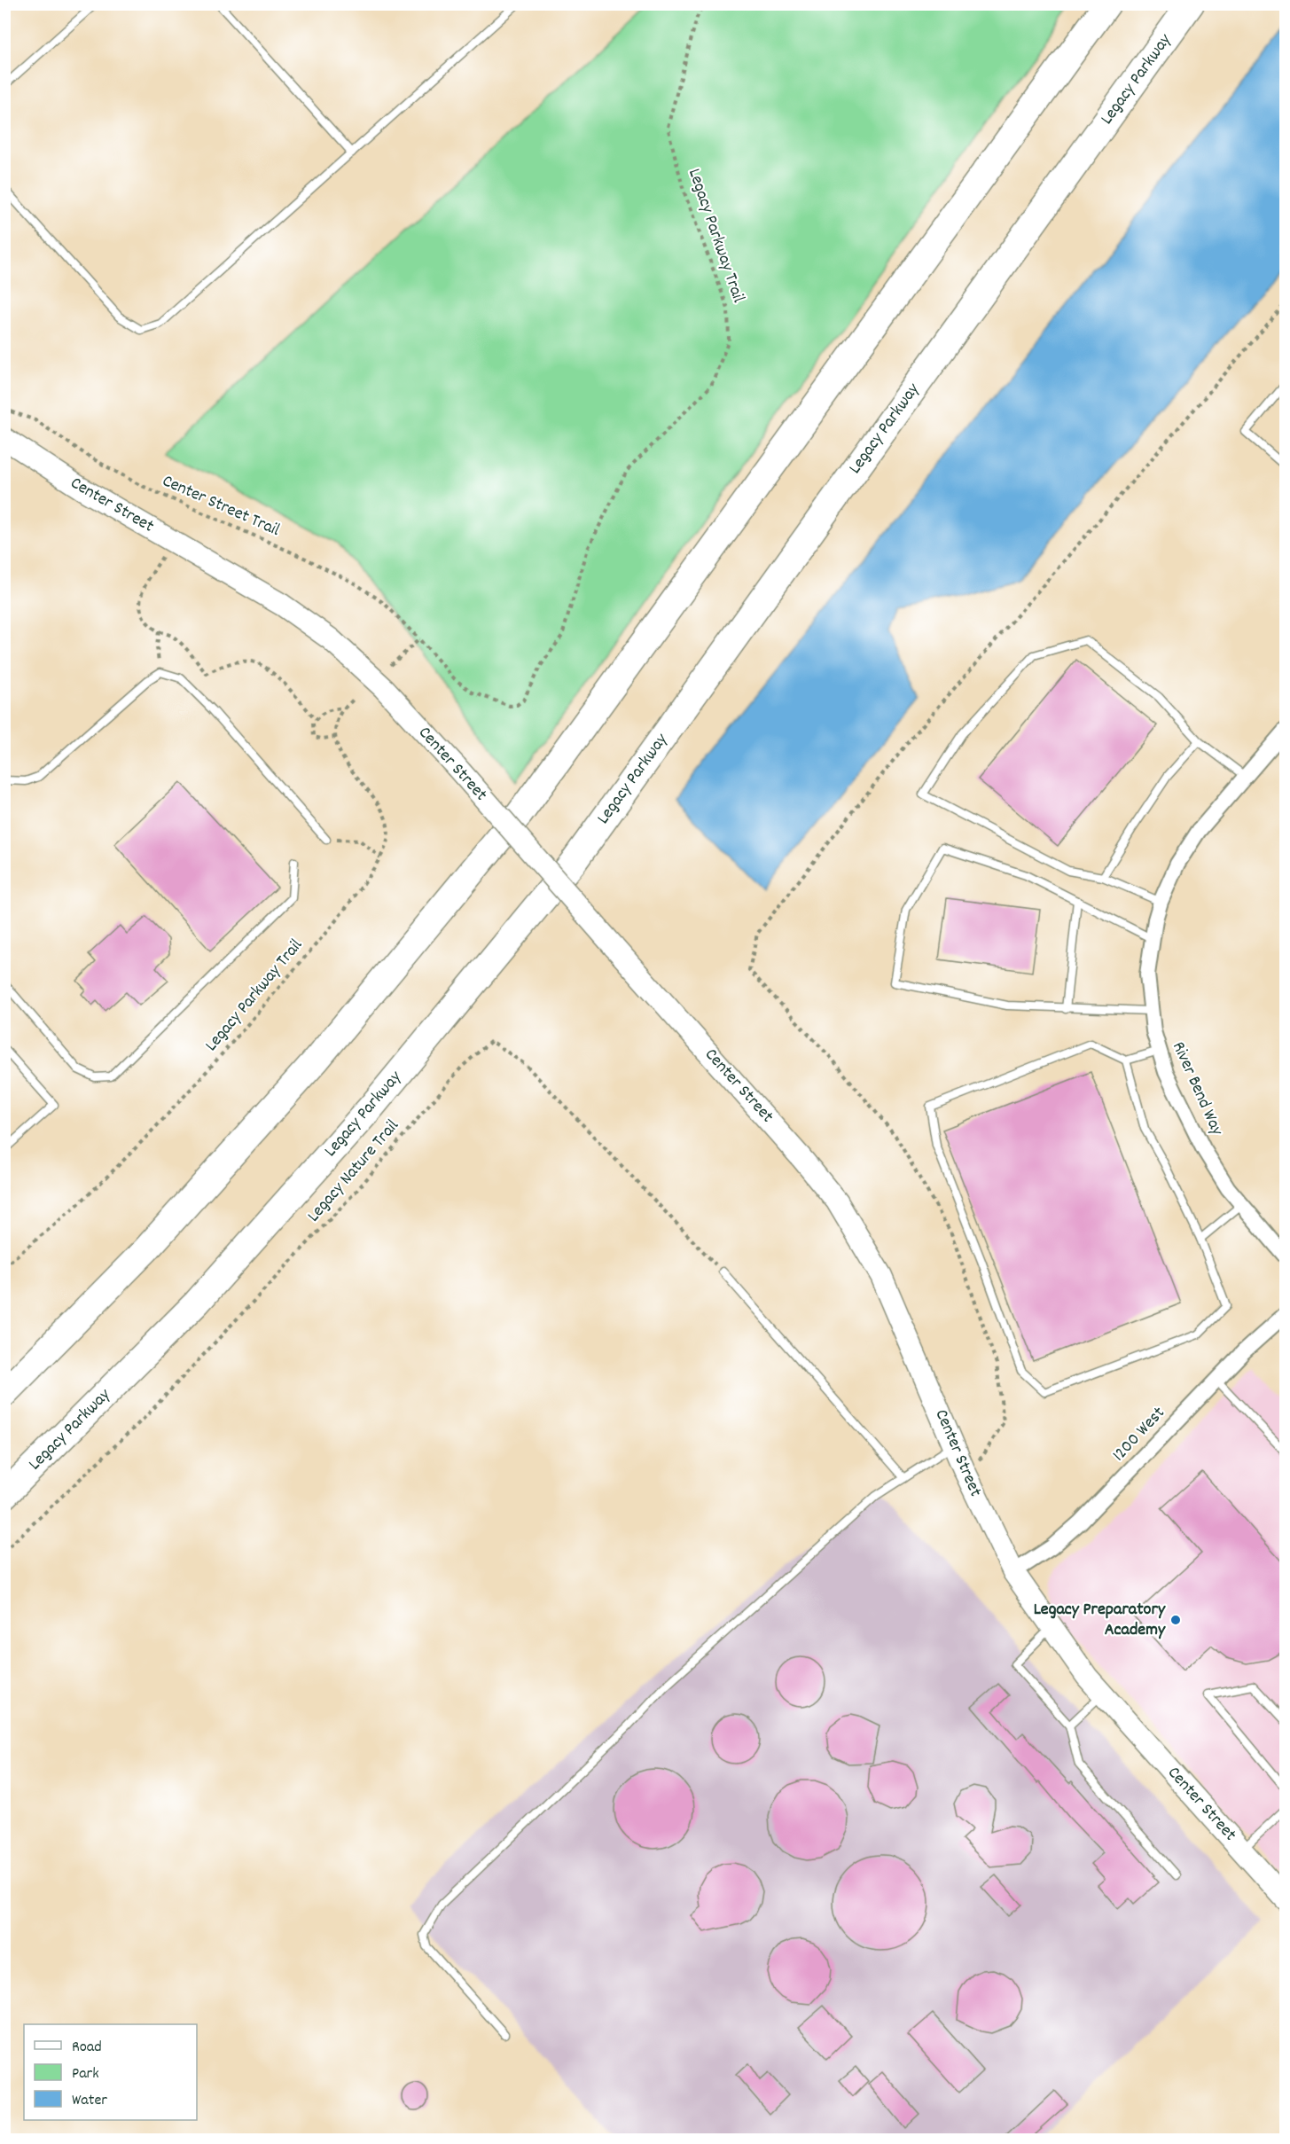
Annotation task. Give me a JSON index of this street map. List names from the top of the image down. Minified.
{"streets":{"highway":["Legacy Parkway"],"street":["Center Street","River Bend Way","1200 West"],"path":["Legacy Parkway Trail","Center Street Trail","Legacy Nature Trail"]},"crossings":[["Legacy Parkway Trail","Center Street Trail"],["Center Street","1200 West"]],"places":["Legacy Preparatory Academy"],"legend":["Road","Park","Water"]}
